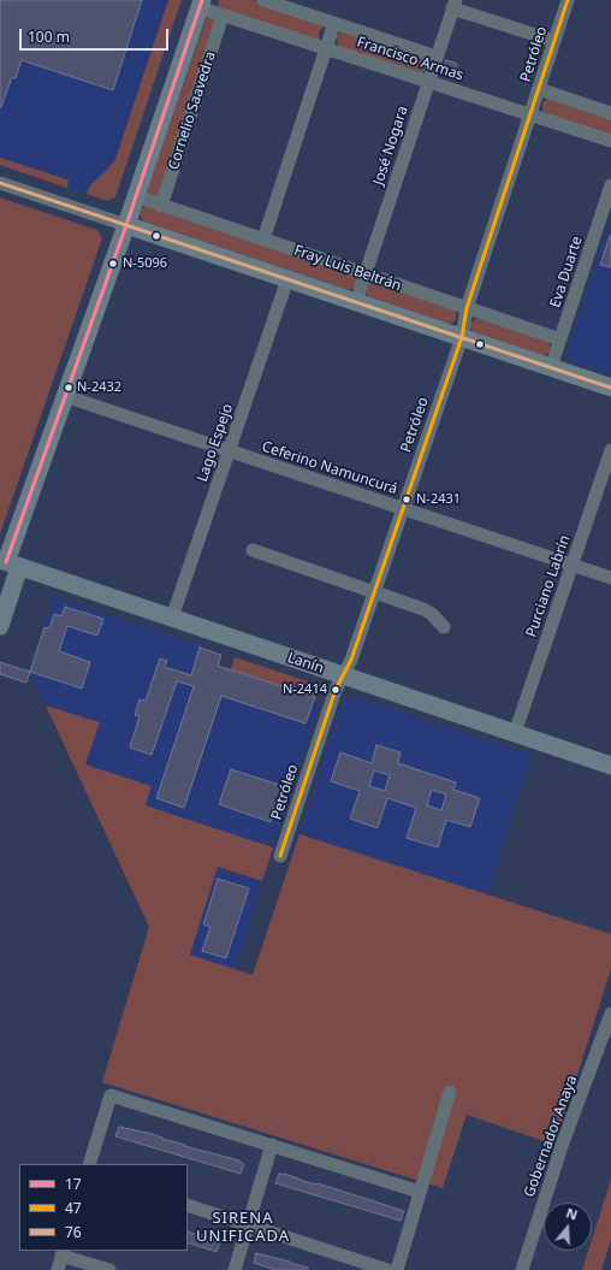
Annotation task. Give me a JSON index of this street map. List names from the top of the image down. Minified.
{"streets":{"main road":["Cornelio Saavedra","Fray Luis Beltrán","Lanín"],"street":["Petróleo","Francisco Armas","José Nogara","Eva Duarte","Lago Espejo","Ceferino Namuncurá","Purciano Labrín","Gobernador Anaya"]},"crossings":[["Petróleo","Francisco Armas"],["Petróleo","Fray Luis Beltrán"],["Petróleo","Ceferino Namuncurá"],["Petróleo","Lanín"],["Francisco Armas","Cornelio Saavedra"],["Francisco Armas","José Nogara"],["Cornelio Saavedra","Fray Luis Beltrán"],["Cornelio Saavedra","Ceferino Namuncurá"],["Cornelio Saavedra","Lanín"],["José Nogara","Fray Luis Beltrán"],["Fray Luis Beltrán","Eva Duarte"],["Fray Luis Beltrán","Lago Espejo"],["Lago Espejo","Ceferino Namuncurá"],["Lago Espejo","Lanín"],["Ceferino Namuncurá","Purciano Labrín"],["Purciano Labrín","Lanín"]],"districts":["SIRENA UNIFICADA"],"places":["N-5096","N-2432","N-2431","N-2414"],"lines":["transit line 17","transit line 47","transit line 76"],"legend":["17","47","76"],"scale_bar":"100 m","north":"top"}
